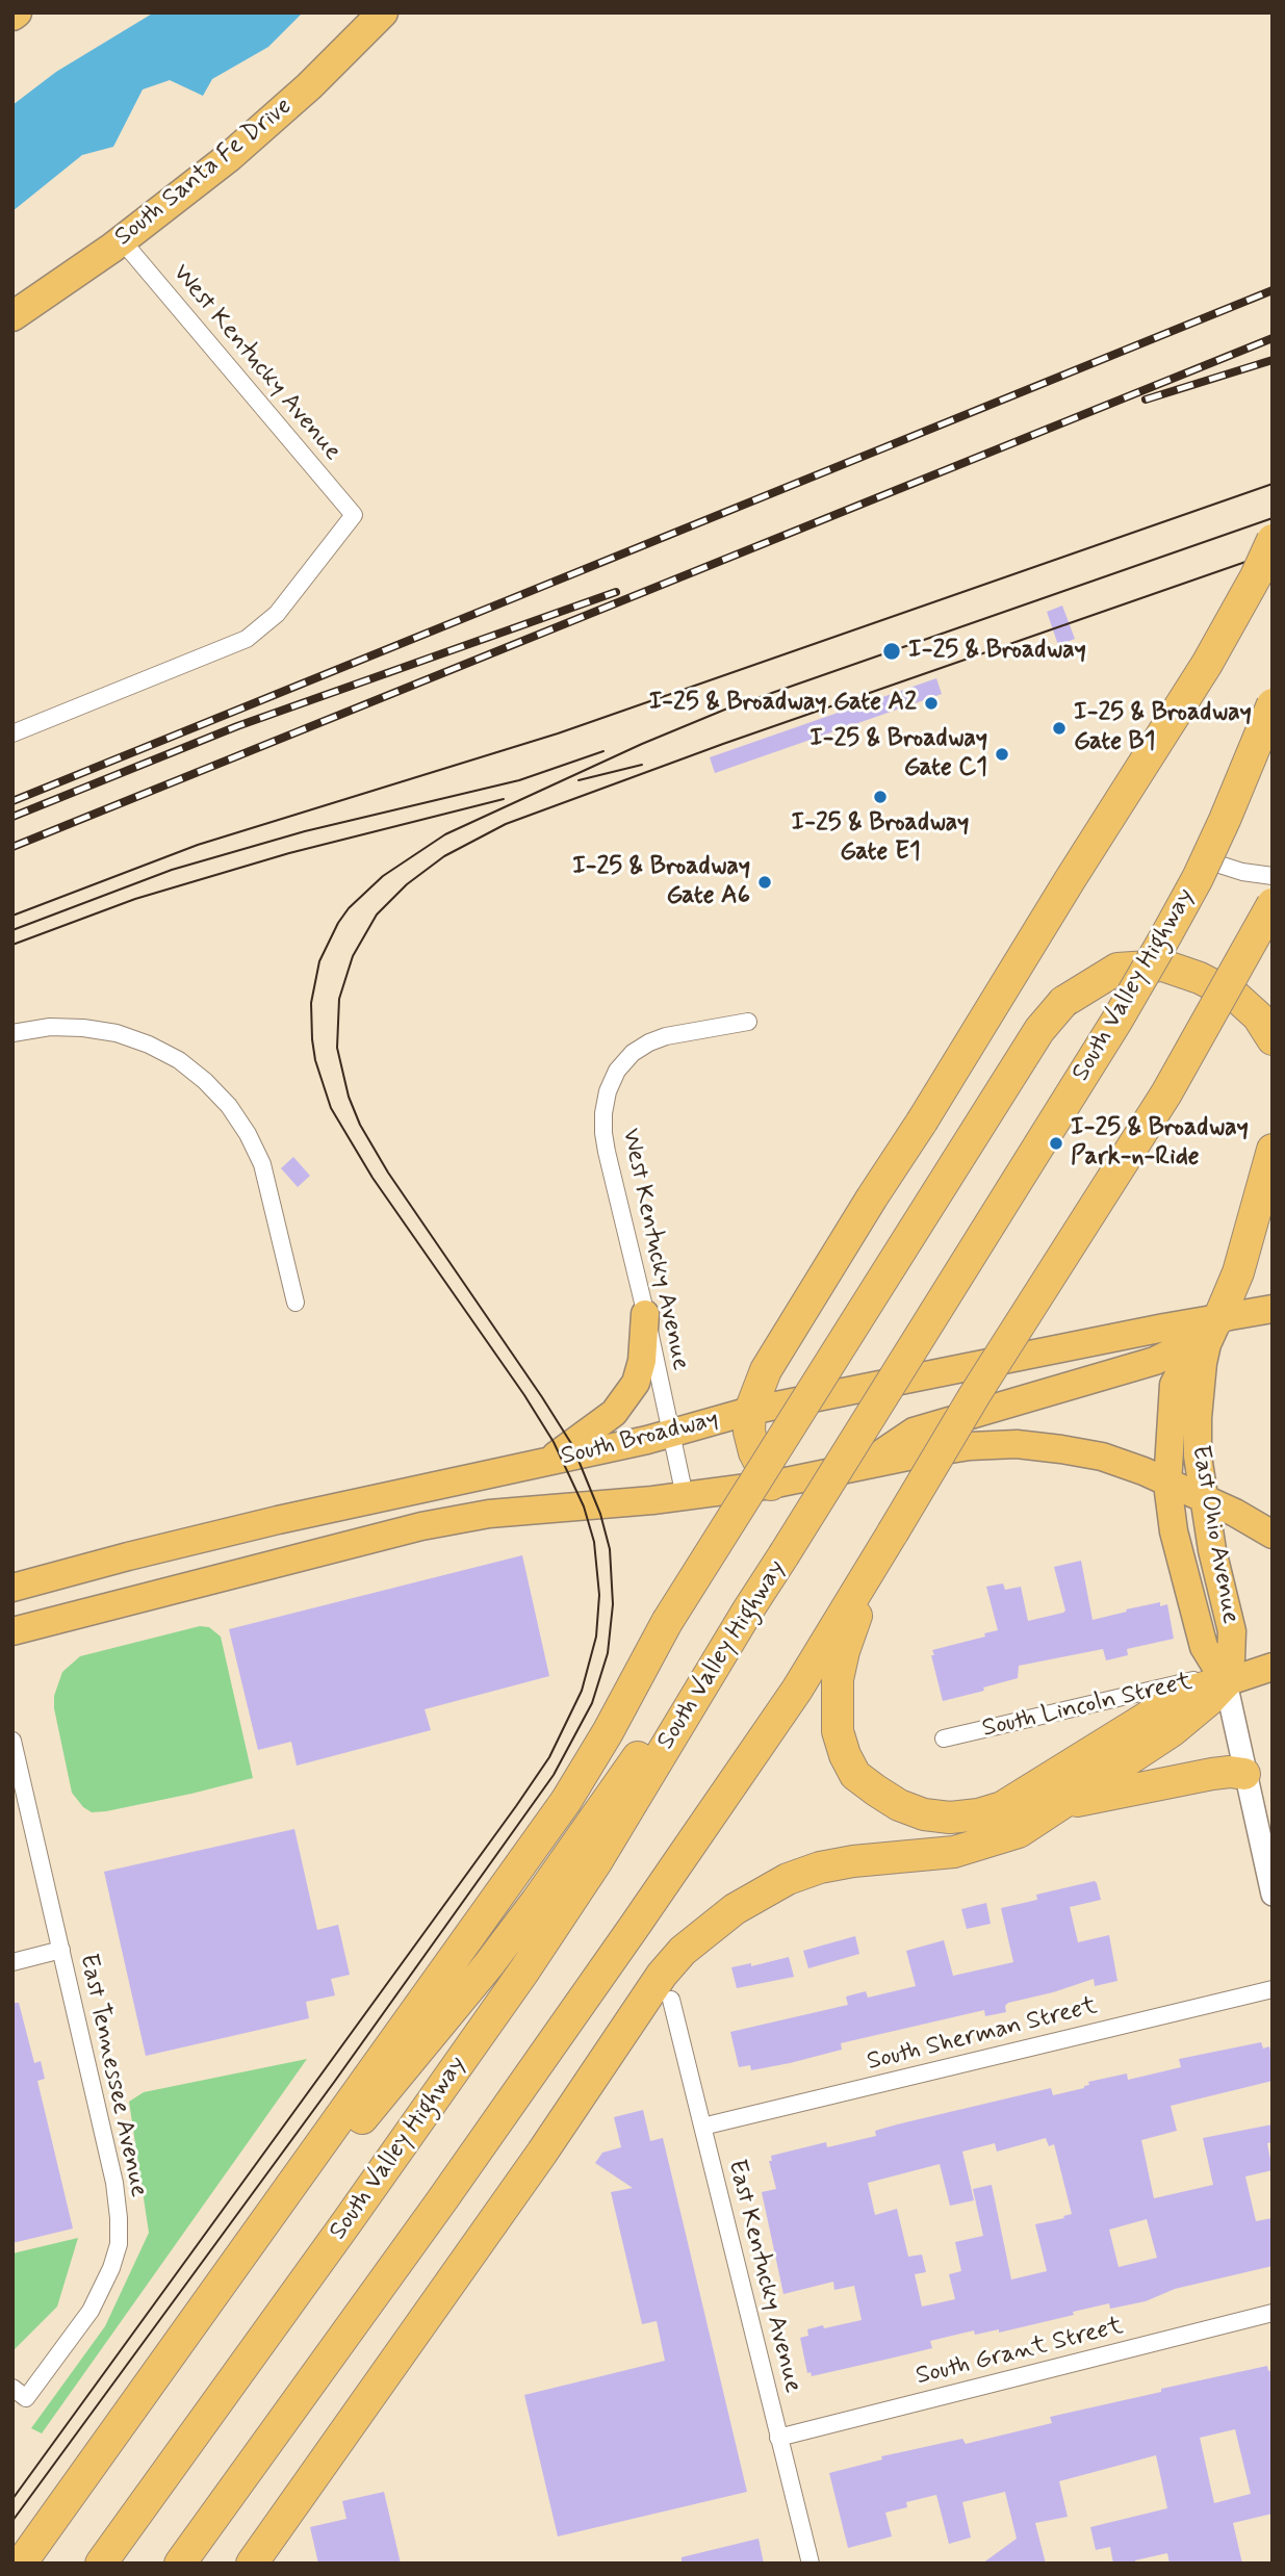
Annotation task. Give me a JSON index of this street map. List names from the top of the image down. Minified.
{"streets":{"highway":["South Santa Fe Drive","South Valley Highway"],"main road":["South Broadway","East Ohio Avenue","South Lincoln Street"],"street":["West Kentucky Avenue","South Sherman Street","East Tennessee Avenue","East Kentucky Avenue","South Grant Street"]},"crossings":[["South Santa Fe Drive","West Kentucky Avenue"],["West Kentucky Avenue","South Broadway"],["South Broadway","East Ohio Avenue"],["East Ohio Avenue","South Lincoln Street"],["South Sherman Street","East Kentucky Avenue"],["East Kentucky Avenue","South Grant Street"]],"places":["I-25 & Broadway","I-25 & Broadway Gate A2","I-25 & Broadway Gate B1","I-25 & Broadway Gate C1","I-25 & Broadway Gate E1","I-25 & Broadway Gate A6","I-25 & Broadway Park-n-Ride"]}
